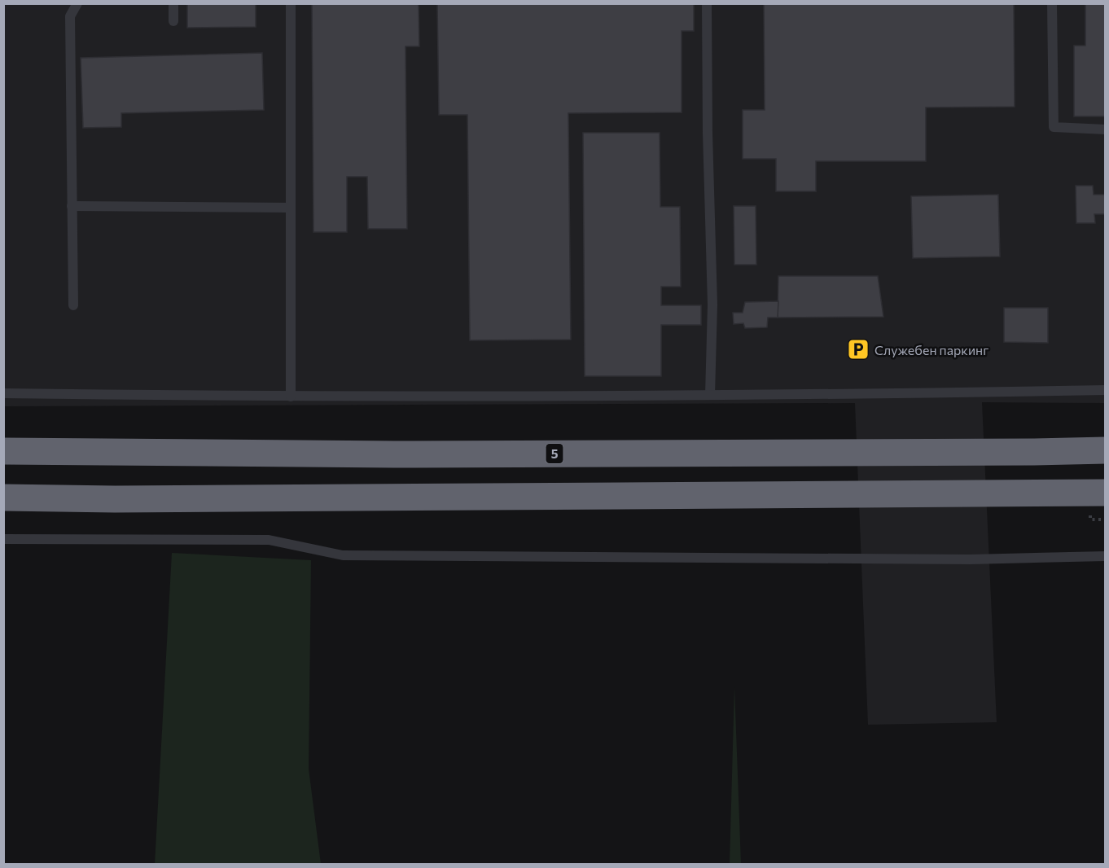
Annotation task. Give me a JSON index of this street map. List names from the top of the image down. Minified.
{"streets":{"highway":["5"]},"places":{"parking":["Служебен паркинг"]}}
